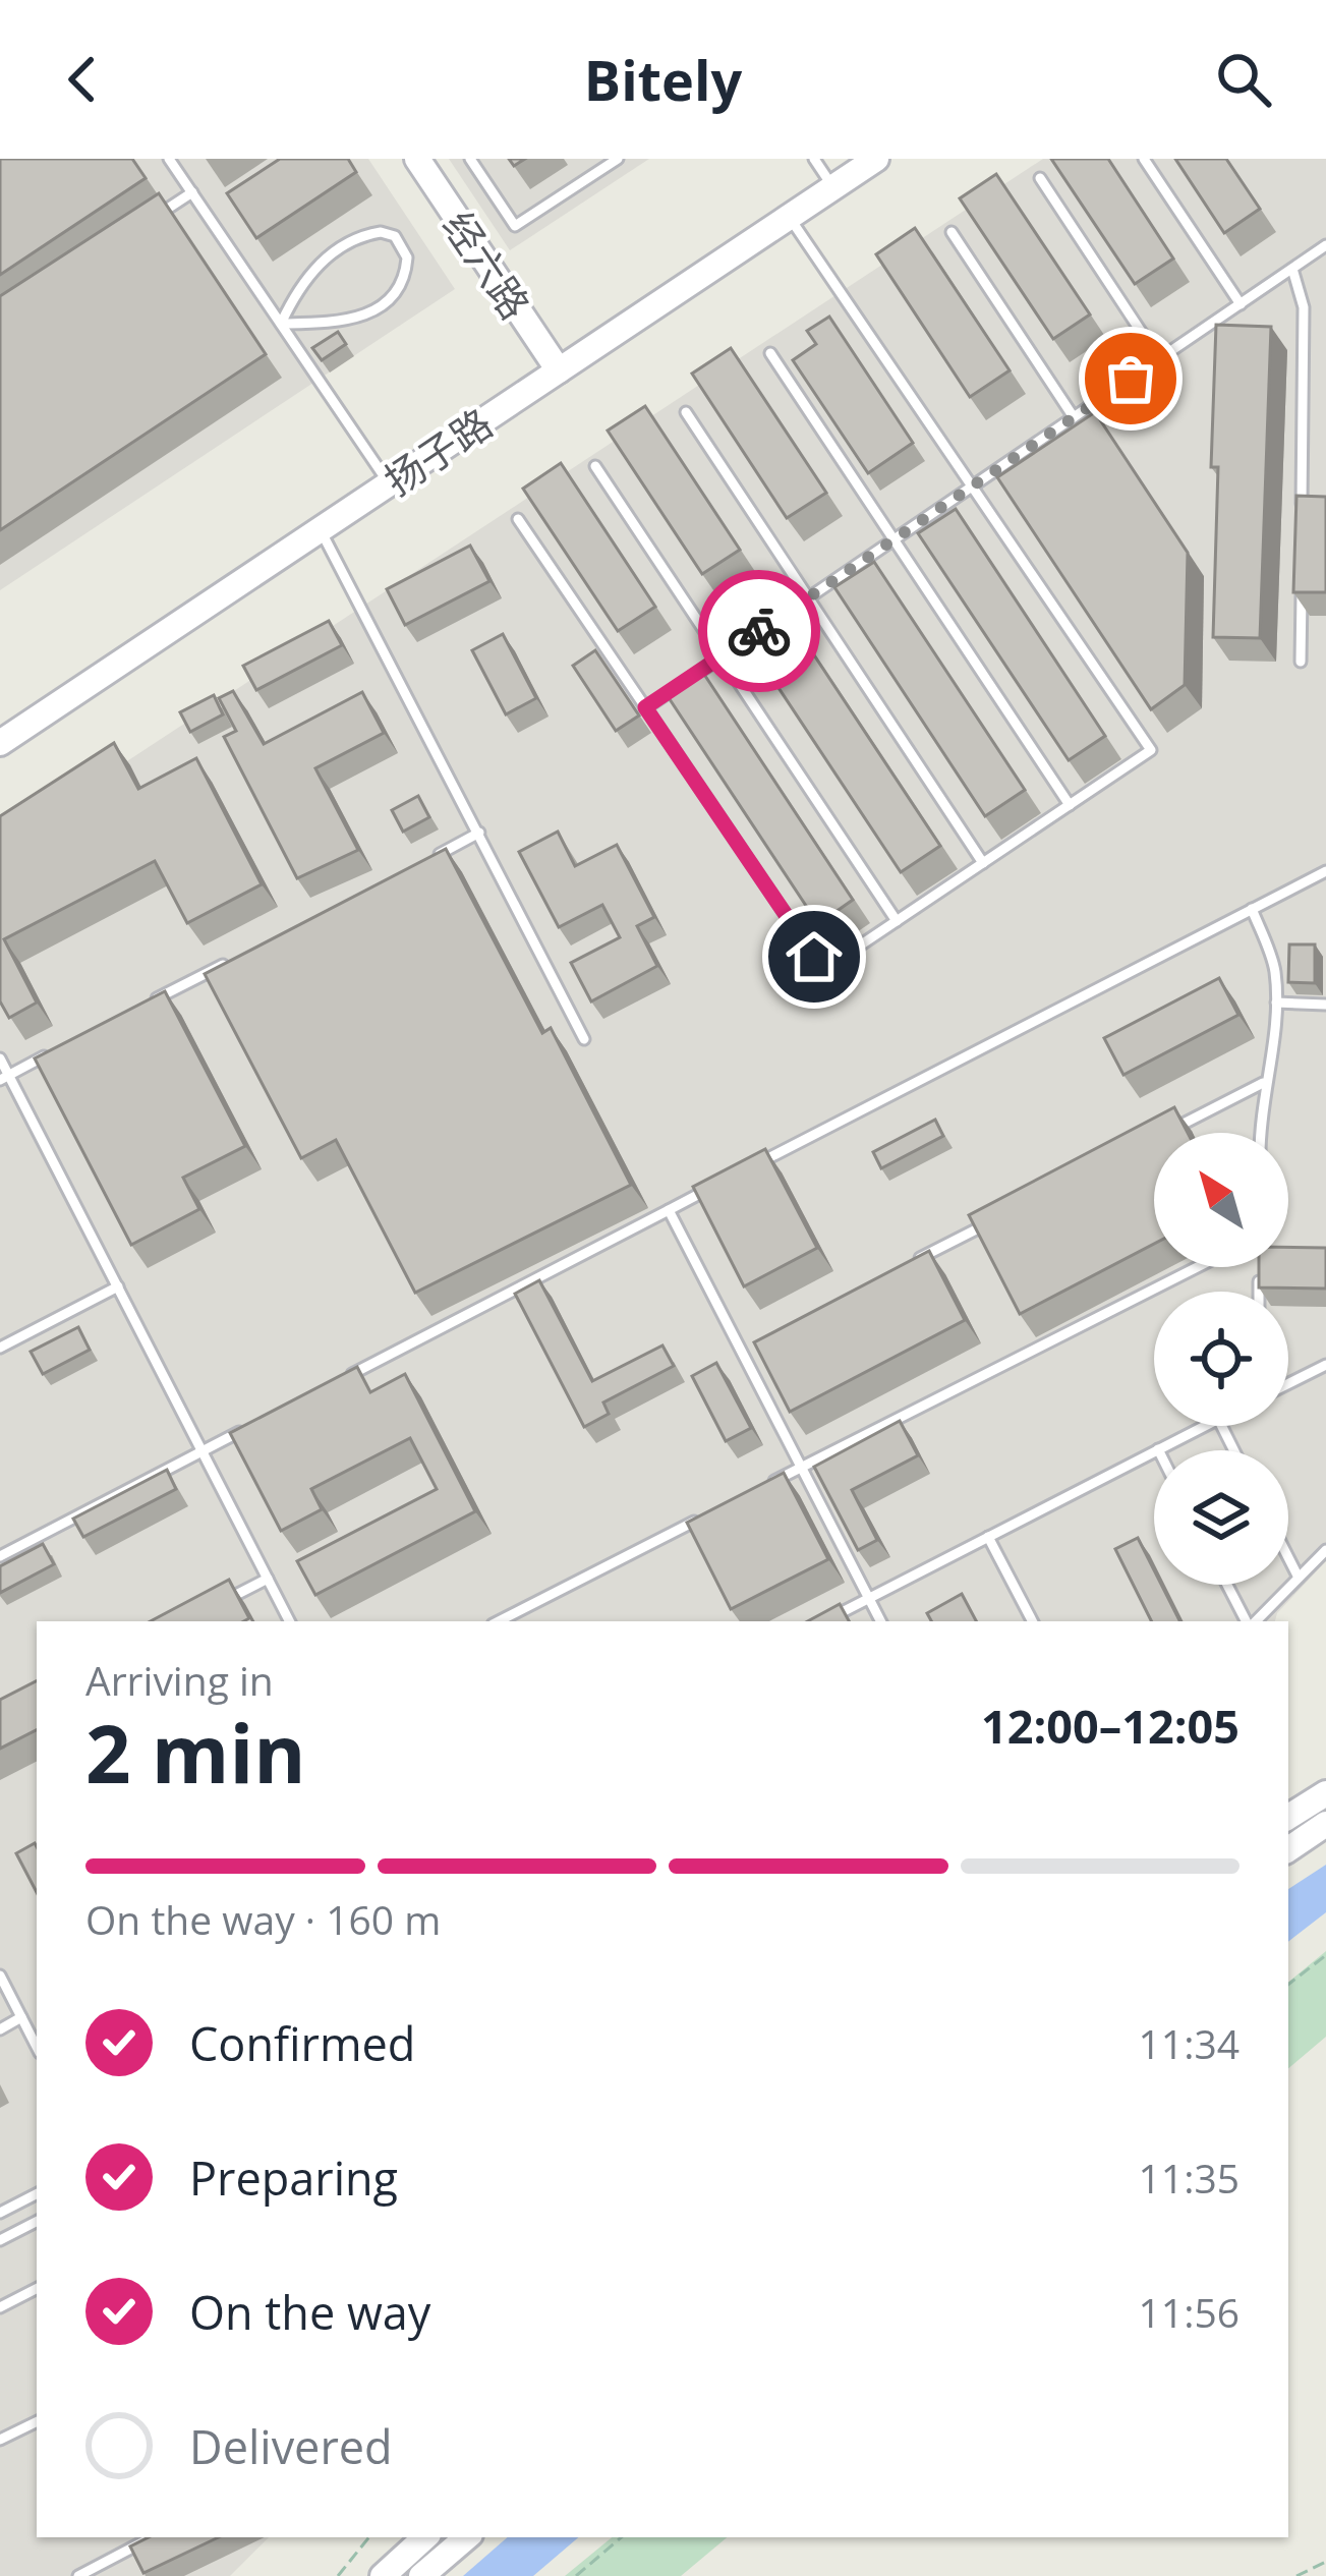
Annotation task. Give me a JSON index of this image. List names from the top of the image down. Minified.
{"streets":{"street":["经六路","扬子路"]},"crossings":[["经六路","扬子路"]],"north":"top left","page":{"header":"Bitely","heading":["2 min","Arriving in","12:00–12:05"],"bar":"On the way · 160 m","list":[["Confirmed","11:34"],["Preparing","11:35"],["On the way","11:56"],"Delivered"]}}
